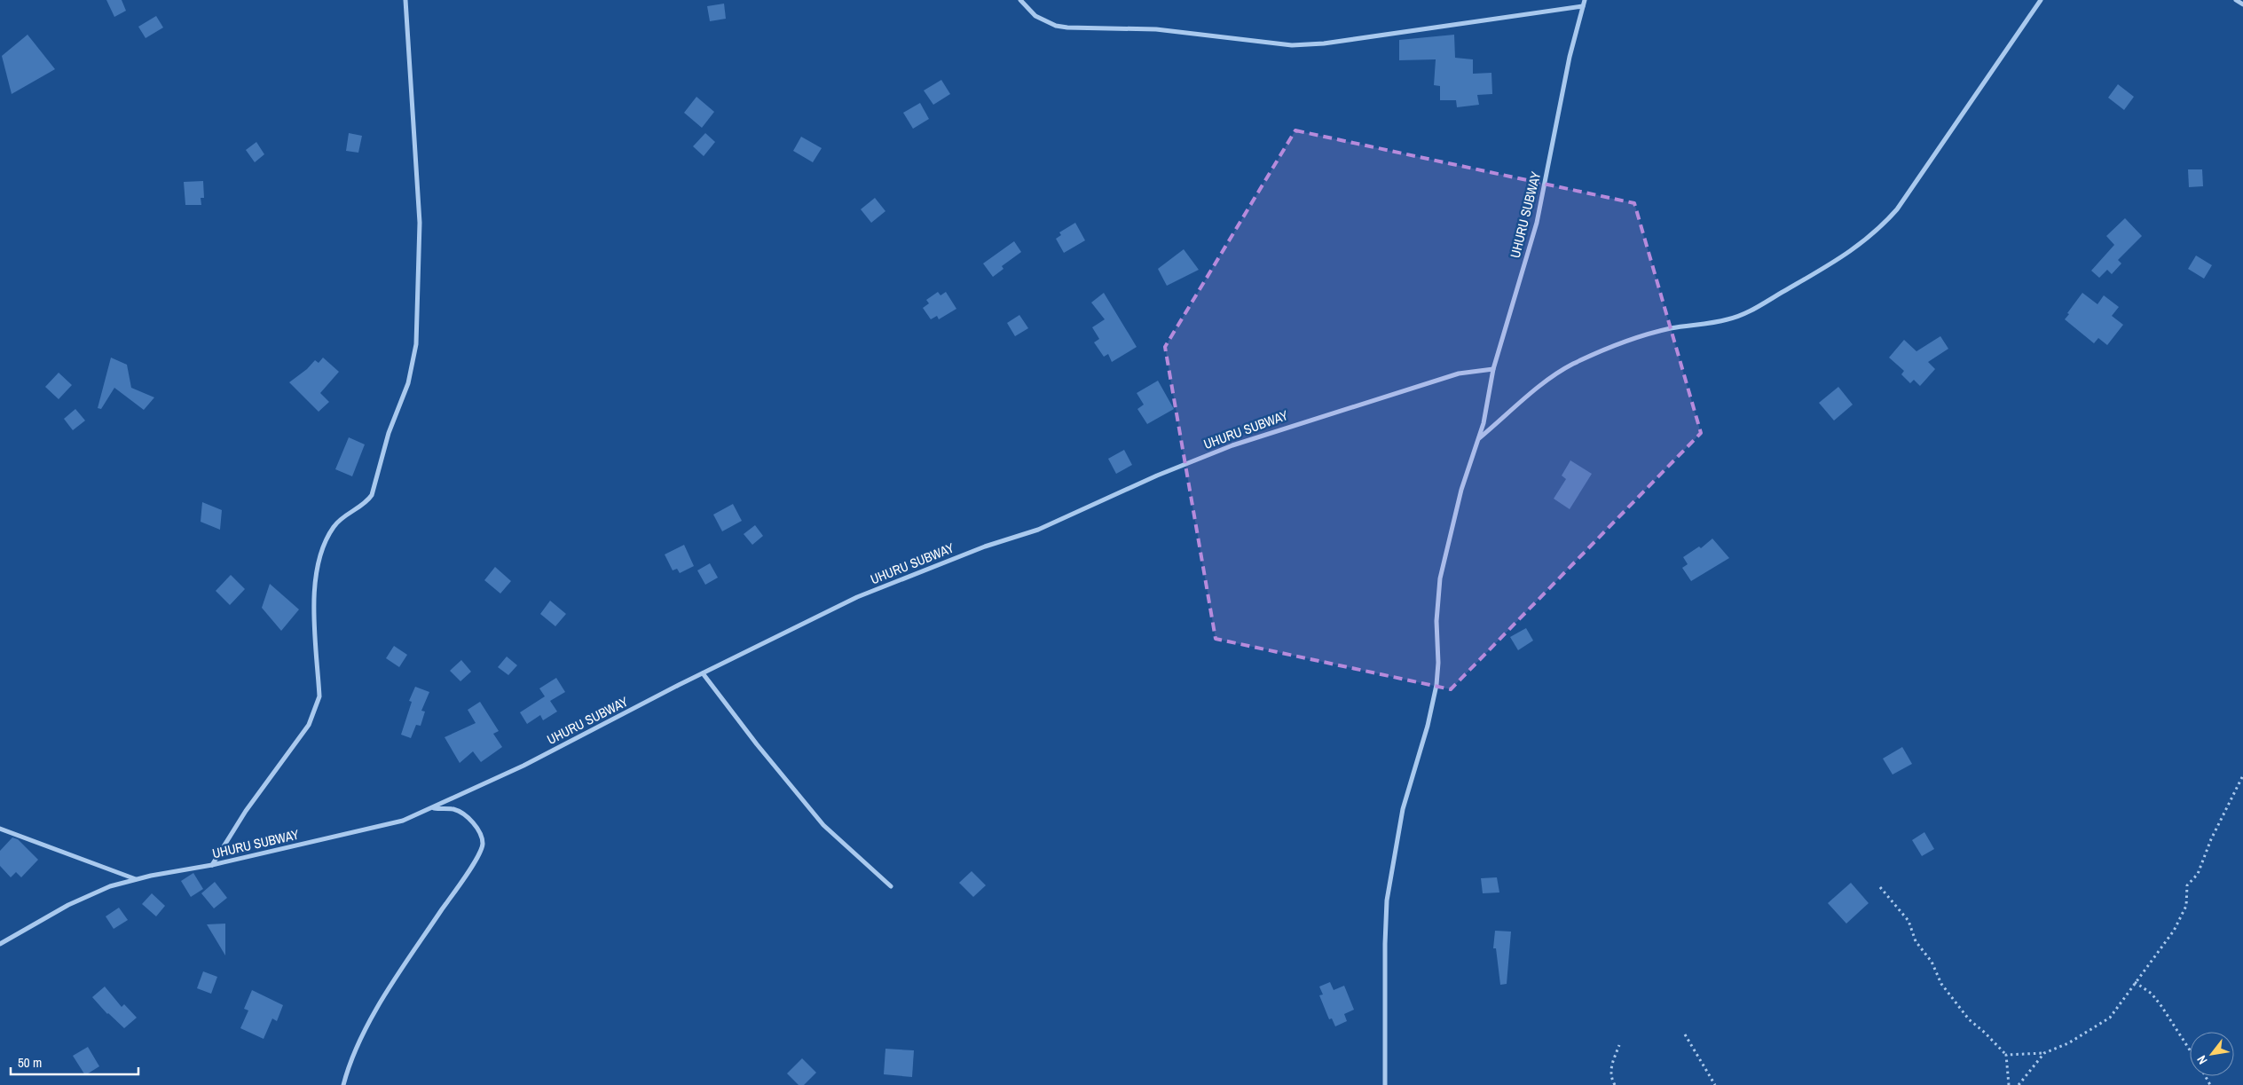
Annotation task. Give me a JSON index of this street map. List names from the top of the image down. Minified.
{"streets":{"street":["UHURU SUBWAY"]},"scale_bar":"50 m","north":"bottom left"}
